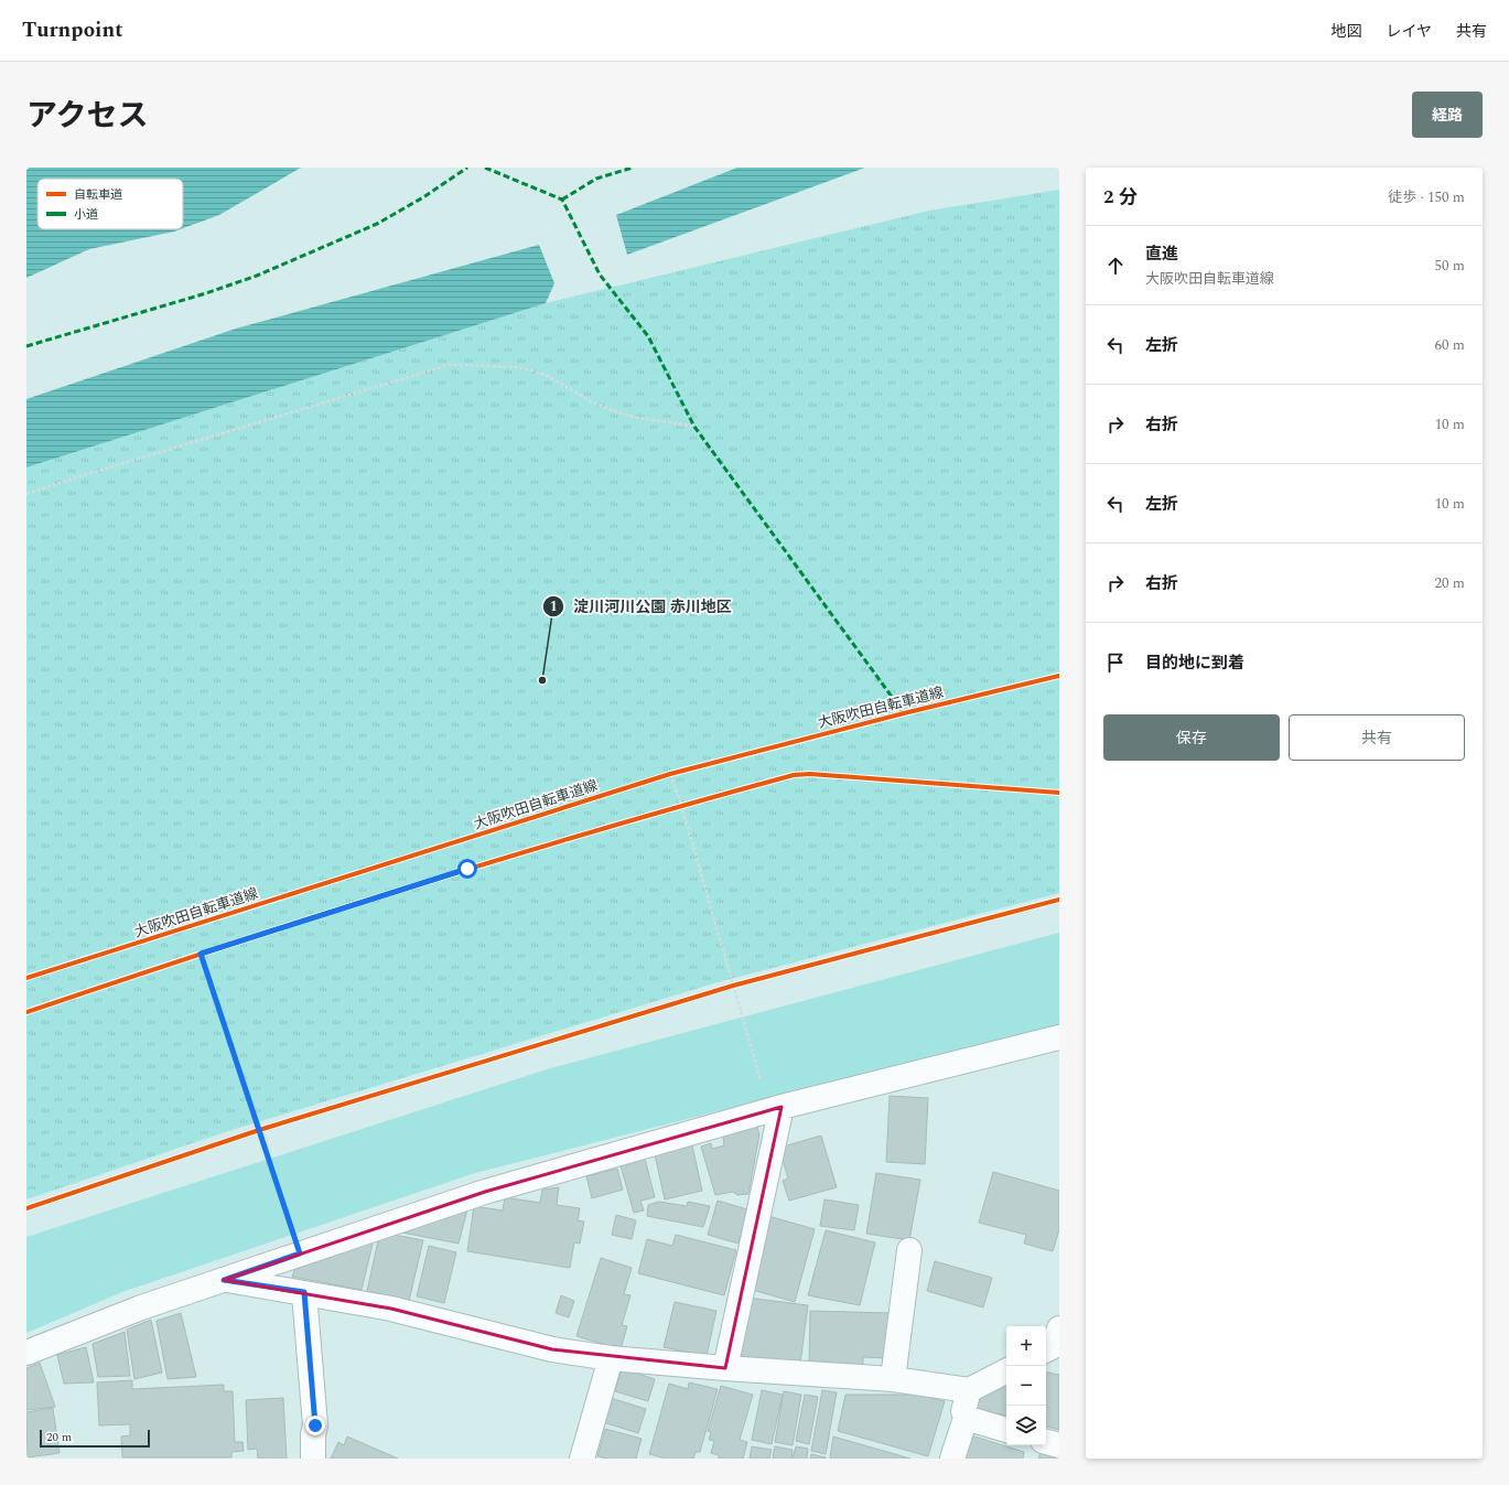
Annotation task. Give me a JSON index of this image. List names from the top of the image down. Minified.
{"streets":{"cycle path":["大阪吹田自転車道線"]},"places":["淀川河川公園 赤川地区"],"legend":["自転車道","小道"],"scale_bar":"20 m","page":{"header":"Turnpoint","nav":["地図","レイヤ","共有"],"title":"アクセス","buttons":["経路",["保存","共有"]],"heading":["2 分","徒歩 · 150 m"],"list":[["直進","大阪吹田自転車道線","50 m"],["左折","60 m"],["右折","10 m"],["左折","10 m"],["右折","20 m"],"目的地に到着"],"map_buttons":["+","−"],"scale":"20 m"}}
